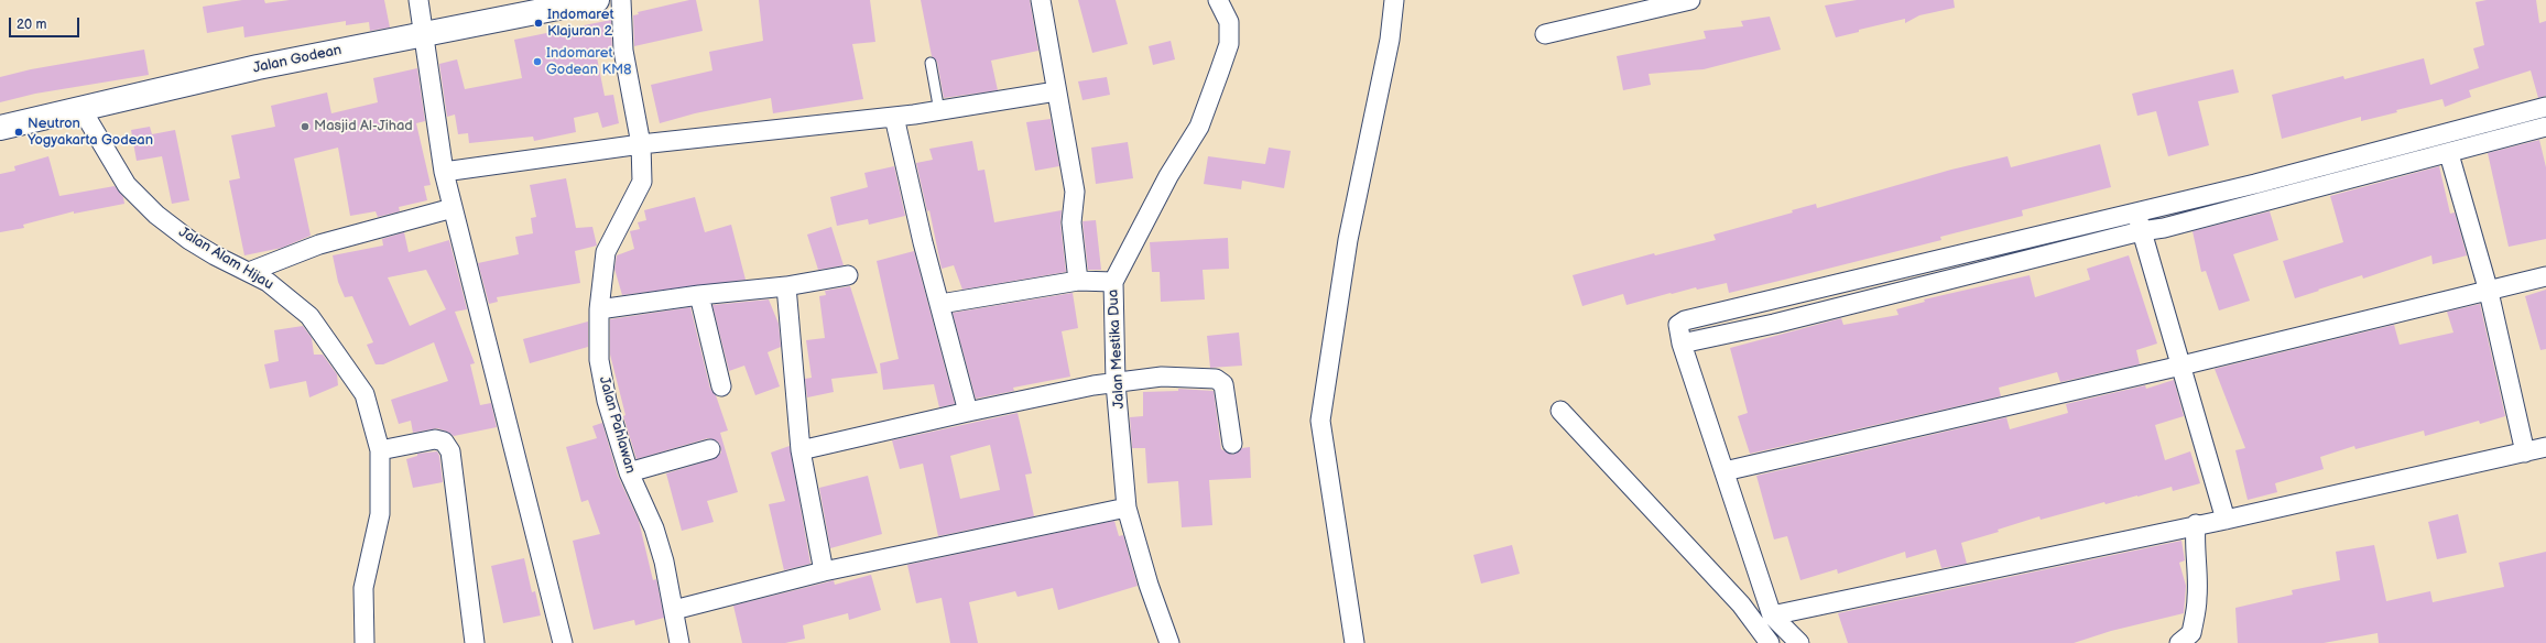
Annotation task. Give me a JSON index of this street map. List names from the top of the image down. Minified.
{"streets":{"main road":["Jalan Godean"],"street":["Jalan Alam Hijau","Jalan Mestika Dua","Jalan Pahlawan"]},"crossings":[["Jalan Godean","Jalan Alam Hijau"]],"places":["Indomaret Klajuran 2","Indomaret Godean KM8","Masjid Al-Jihad","Neutron Yogyakarta Godean"],"scale_bar":"20 m"}
